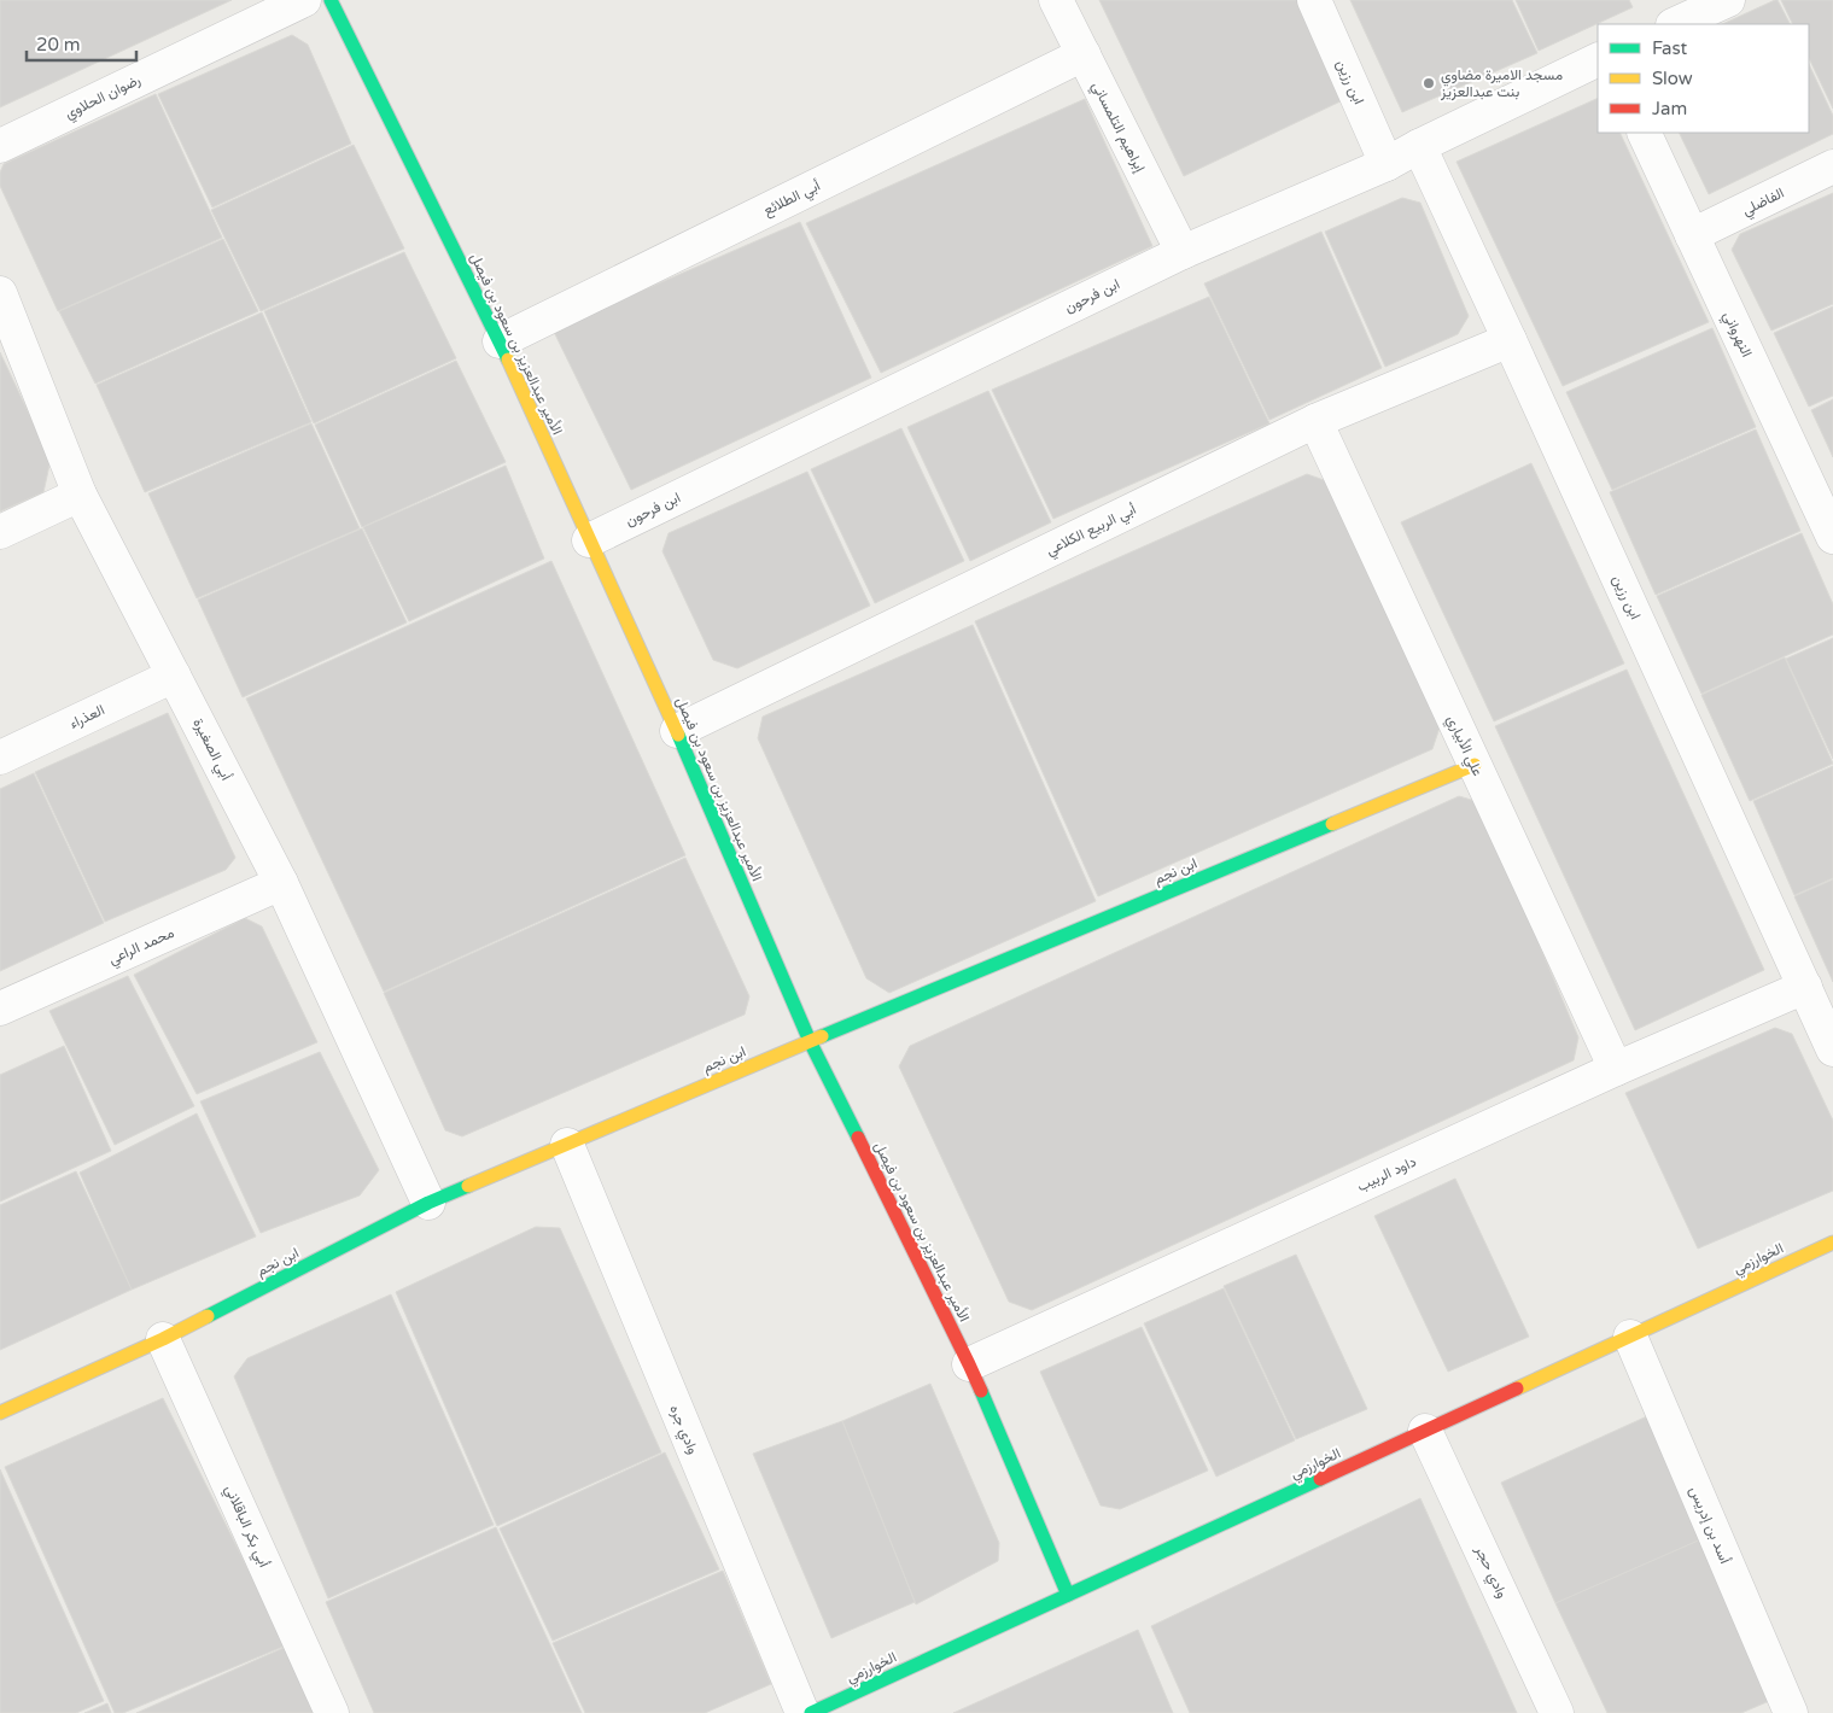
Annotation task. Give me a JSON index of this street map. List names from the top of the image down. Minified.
{"streets":{"street":["ابن رزين","رضوان الحلاوي","إبراهيم التلمساني","أبي الطلائع","الفاضلي","ابن فرحون","النهرواني","الأمير عبدالعزيز بن سعود بن فيصل","أبي الربيع الكلاعي","العذراء","علي الأبياري","أبي الصغيرة","ابن نجم","محمد الراعي","داود الربيب","الخوارزمي","وادي جره","أسد بن إدريس","أبي بكر الباقلاني","وادي حجر"]},"crossings":[["ابن رزين","ابن فرحون"],["ابن رزين","أبي الربيع الكلاعي"],["ابن رزين","داود الربيب"],["إبراهيم التلمساني","أبي الطلائع"],["إبراهيم التلمساني","ابن فرحون"],["أبي الطلائع","الأمير عبدالعزيز بن سعود بن فيصل"],["الفاضلي","النهرواني"],["ابن فرحون","الأمير عبدالعزيز بن سعود بن فيصل"],["الأمير عبدالعزيز بن سعود بن فيصل","أبي الربيع الكلاعي"],["الأمير عبدالعزيز بن سعود بن فيصل","ابن نجم"],["الأمير عبدالعزيز بن سعود بن فيصل","داود الربيب"],["الأمير عبدالعزيز بن سعود بن فيصل","الخوارزمي"],["أبي الربيع الكلاعي","علي الأبياري"],["العذراء","أبي الصغيرة"],["علي الأبياري","ابن نجم"],["علي الأبياري","داود الربيب"],["أبي الصغيرة","ابن نجم"],["أبي الصغيرة","محمد الراعي"],["ابن نجم","وادي جره"],["ابن نجم","أبي بكر الباقلاني"],["الخوارزمي","أسد بن إدريس"],["الخوارزمي","وادي حجر"]],"places":["مسجد الاميرة مضاوي بنت عبدالعزيز"],"legend":["Fast","Slow","Jam"],"scale_bar":"20 m"}
